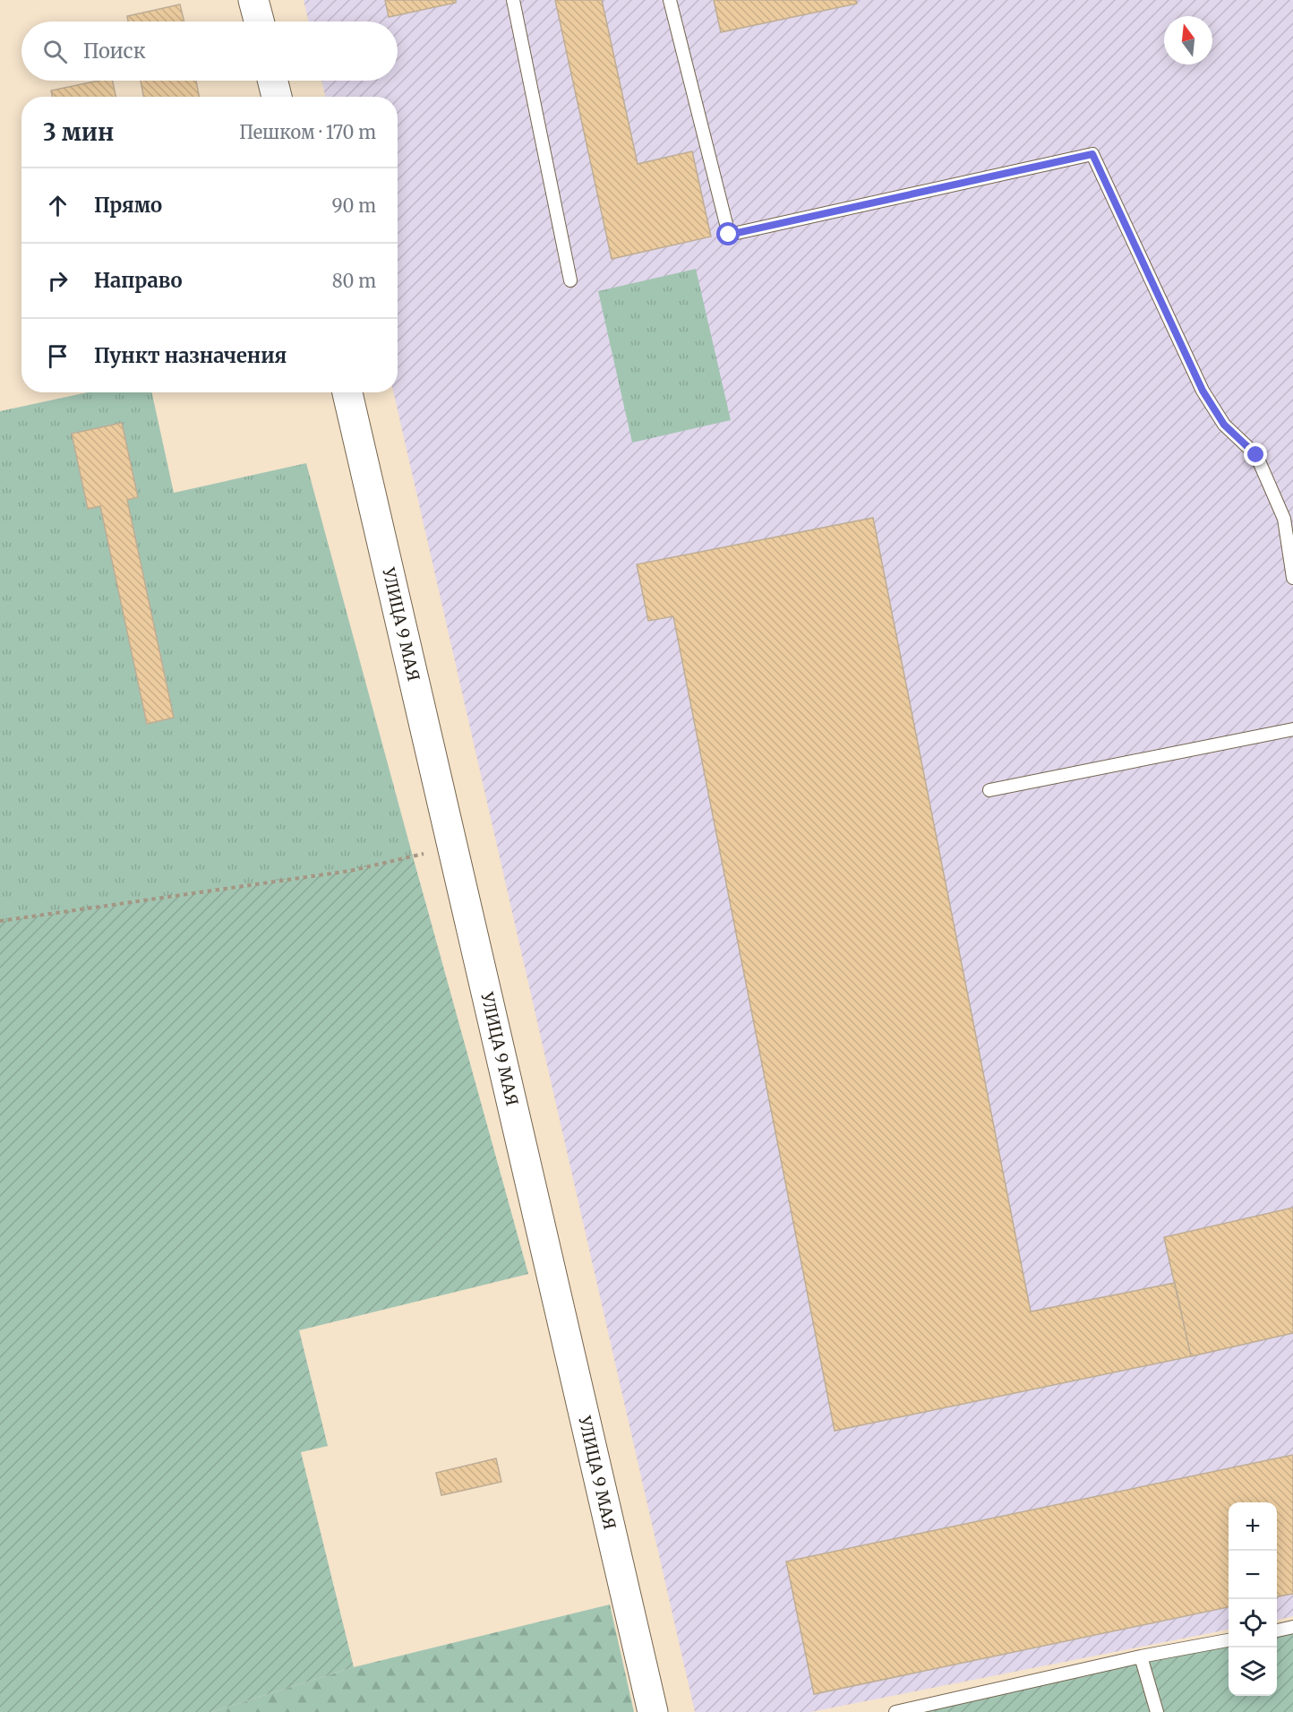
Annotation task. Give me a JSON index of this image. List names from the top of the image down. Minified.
{"streets":{"street":["УЛИЦА 9 МАЯ"]},"north":"top","page":{"search":"Поиск","heading":["3 мин","Пешком · 170 m"],"list":[["Прямо","90 m"],["Направо","80 m"],"Пункт назначения"],"map_buttons":["+","−"]}}
